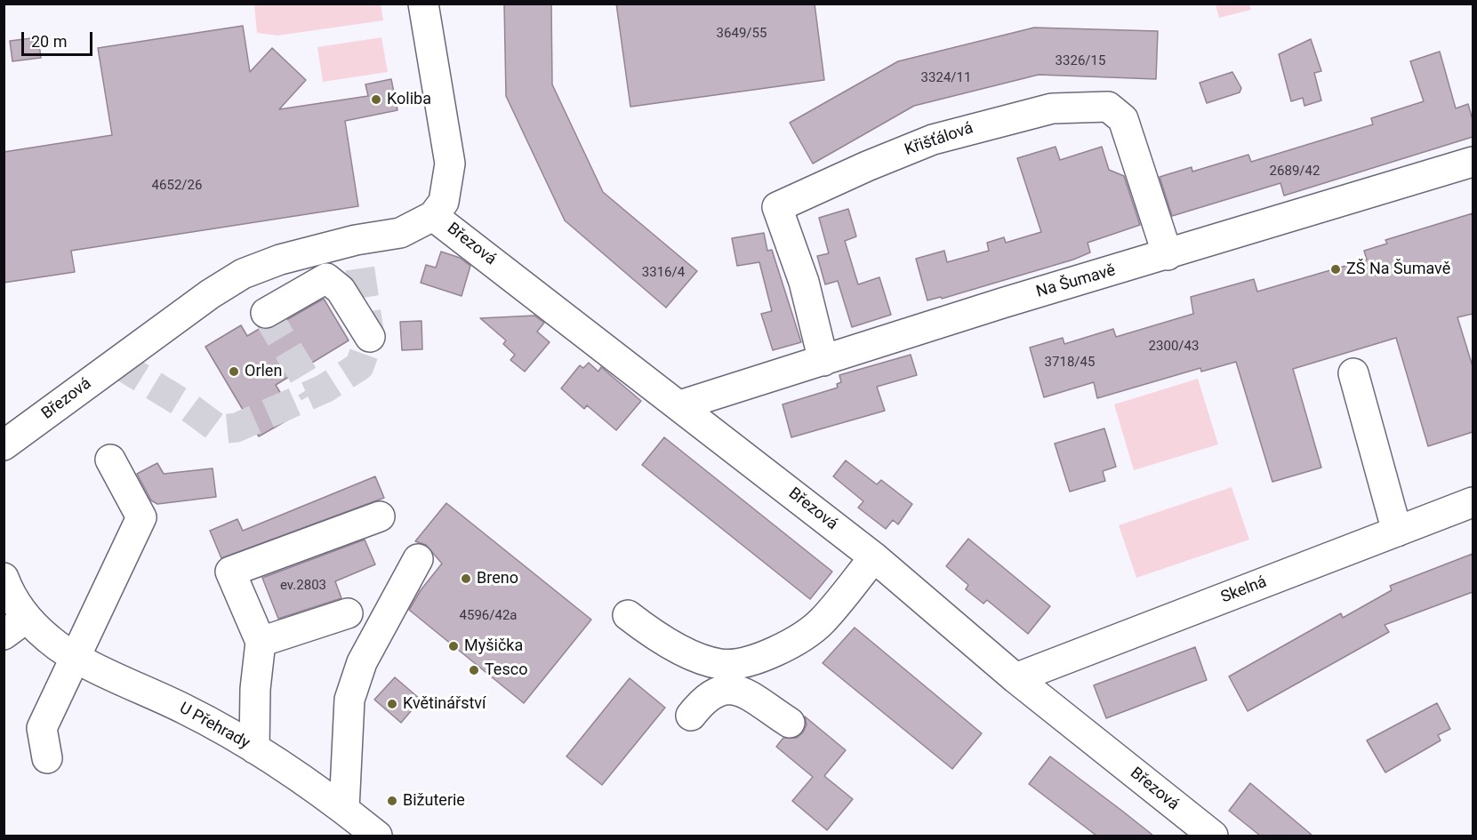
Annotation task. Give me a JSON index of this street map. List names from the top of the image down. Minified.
{"streets":{"street":["Křišťálová","Březová","Na Šumavě","Skelná","U Přehrady"]},"crossings":[["Křišťálová","Na Šumavě"],["Březová","Na Šumavě"],["Březová","Skelná"]],"places":["Koliba","ZŠ Na Šumavě","Orlen","Breno","Myšička","Tesco","Květinářství","Bižuterie"],"house_numbers":["3649/55","3326/15","3324/11","2689/42","4652/26","3316/4","2300/43","3718/45","ev.2803","4596/42a"],"scale_bar":"20 m"}
